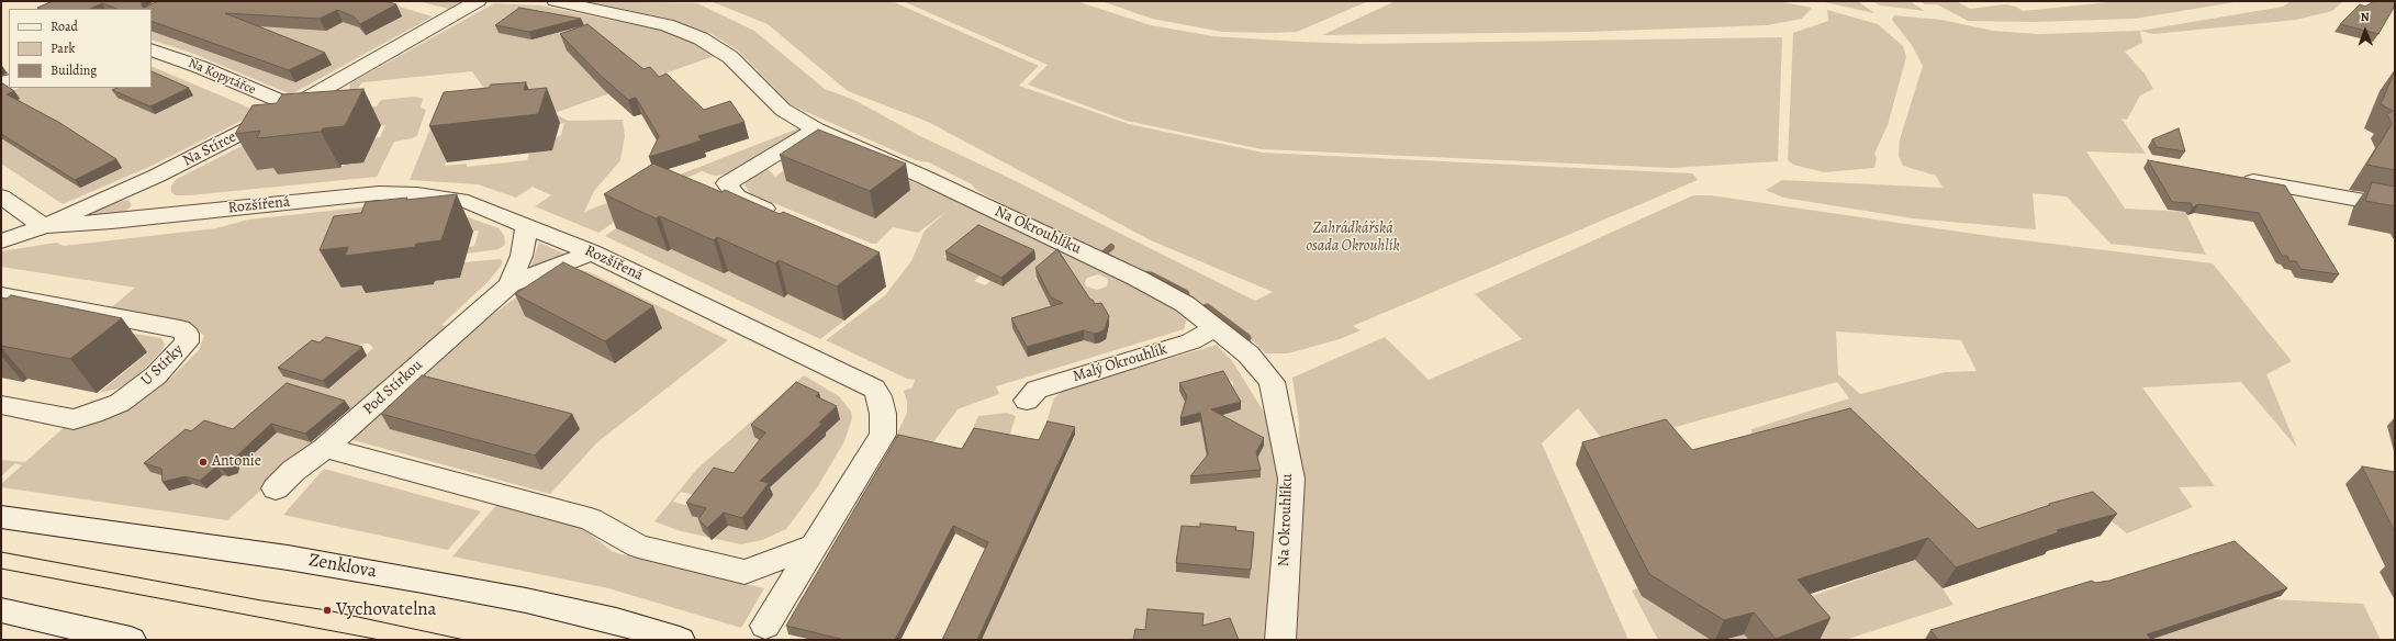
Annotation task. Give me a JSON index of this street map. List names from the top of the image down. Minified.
{"streets":{"street":["Na Kopytářce","Na Stírce","Rozšířená","Na Okrouhlíku","Malý Okrouhlík","U Stírky","Pod Stírkou","Zenklova"]},"crossings":[["Na Kopytářce","Na Stírce"],["Na Stírce","Rozšířená"],["Rozšířená","Pod Stírkou"],["Na Okrouhlíku","Malý Okrouhlík"]],"parks":["Zahrádkářská osada Okrouhlík"],"places":["Antonie","Vychovatelna"],"legend":["Road","Park","Building"],"north":"top"}
